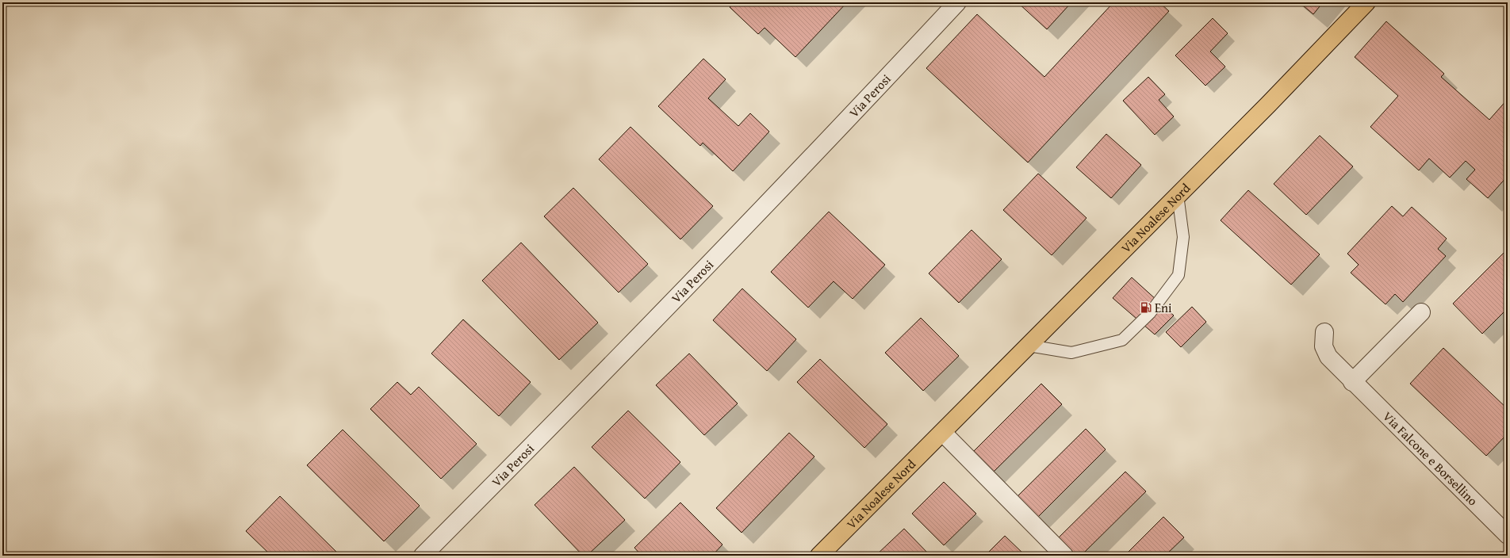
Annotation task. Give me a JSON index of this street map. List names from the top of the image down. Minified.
{"streets":{"main road":["Via Noalese Nord"],"street":["Via Perosi","Via Falcone e Borsellino"]},"places":{"fuel station":["Eni"]}}
